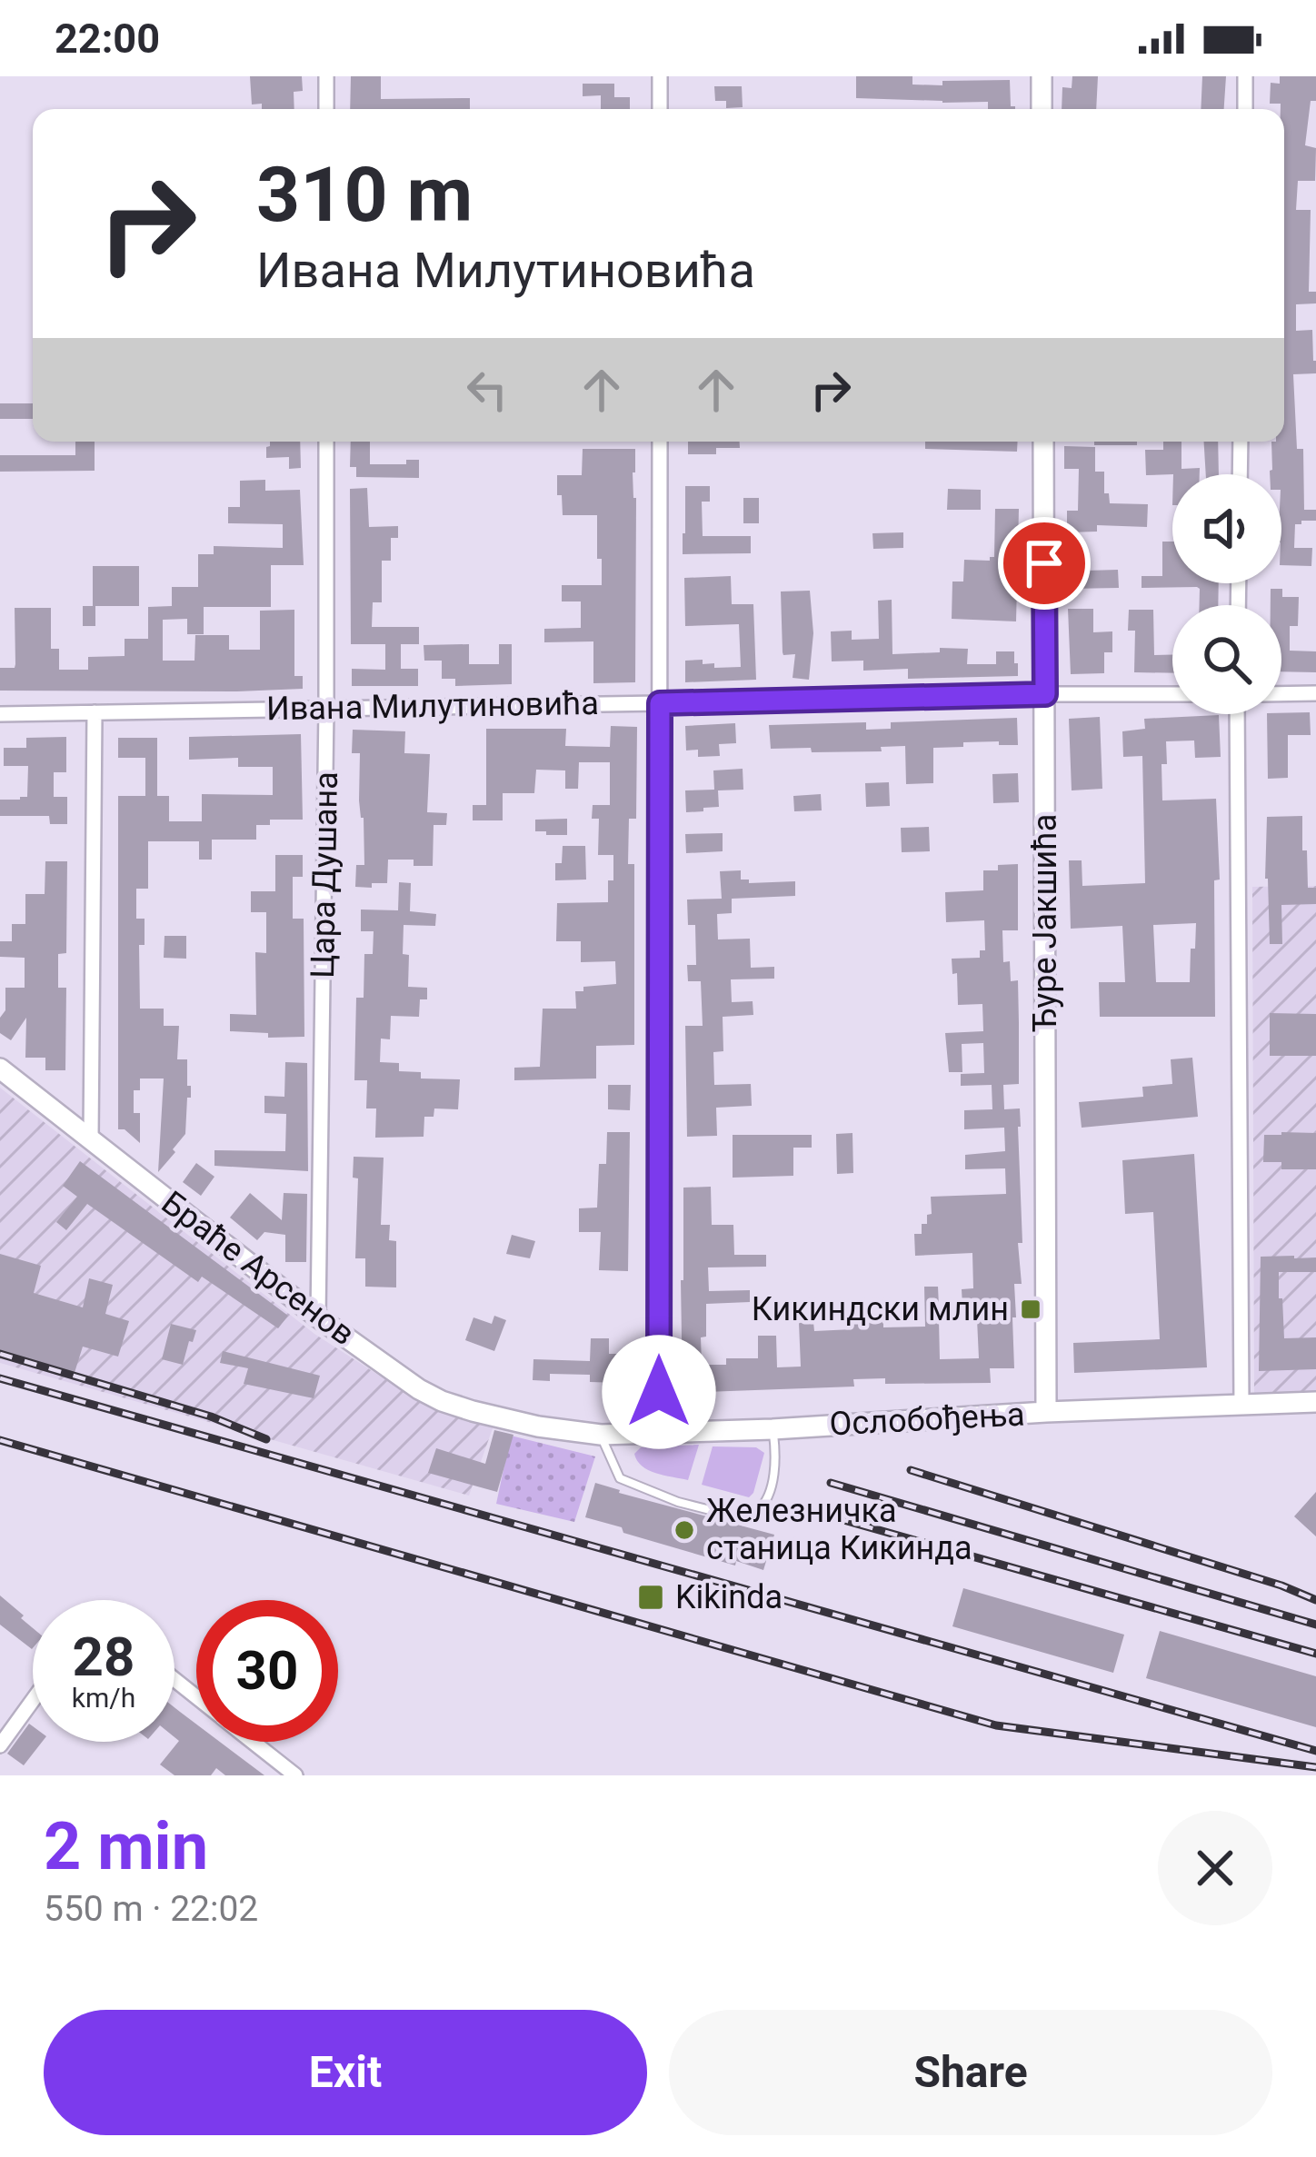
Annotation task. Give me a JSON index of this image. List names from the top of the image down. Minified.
{"streets":{"main road":["Ђуре Јакшића","Браће Арсенов","Ослобођења"],"street":["Ивана Милутиновића","Цара Душана"]},"crossings":[["Ивана Милутиновића","Цара Душана"],["Ивана Милутиновића","Ђуре Јакшића"],["Цара Душана","Браће Арсенов"],["Ђуре Јакшића","Ослобођења"],["Браће Арсенов","Ослобођења"]],"places":{"transit":["Кикиндски млин","Kikinda"],"other":["Железничка станица Кикинда"]},"page":{"status":"22:00","turn":["310 m","Ивана Милутиновића"],"speed":"28 km/h","limit":"30","heading":["2 min","550 m · 22:02"],"buttons":["Exit","Share"]}}
